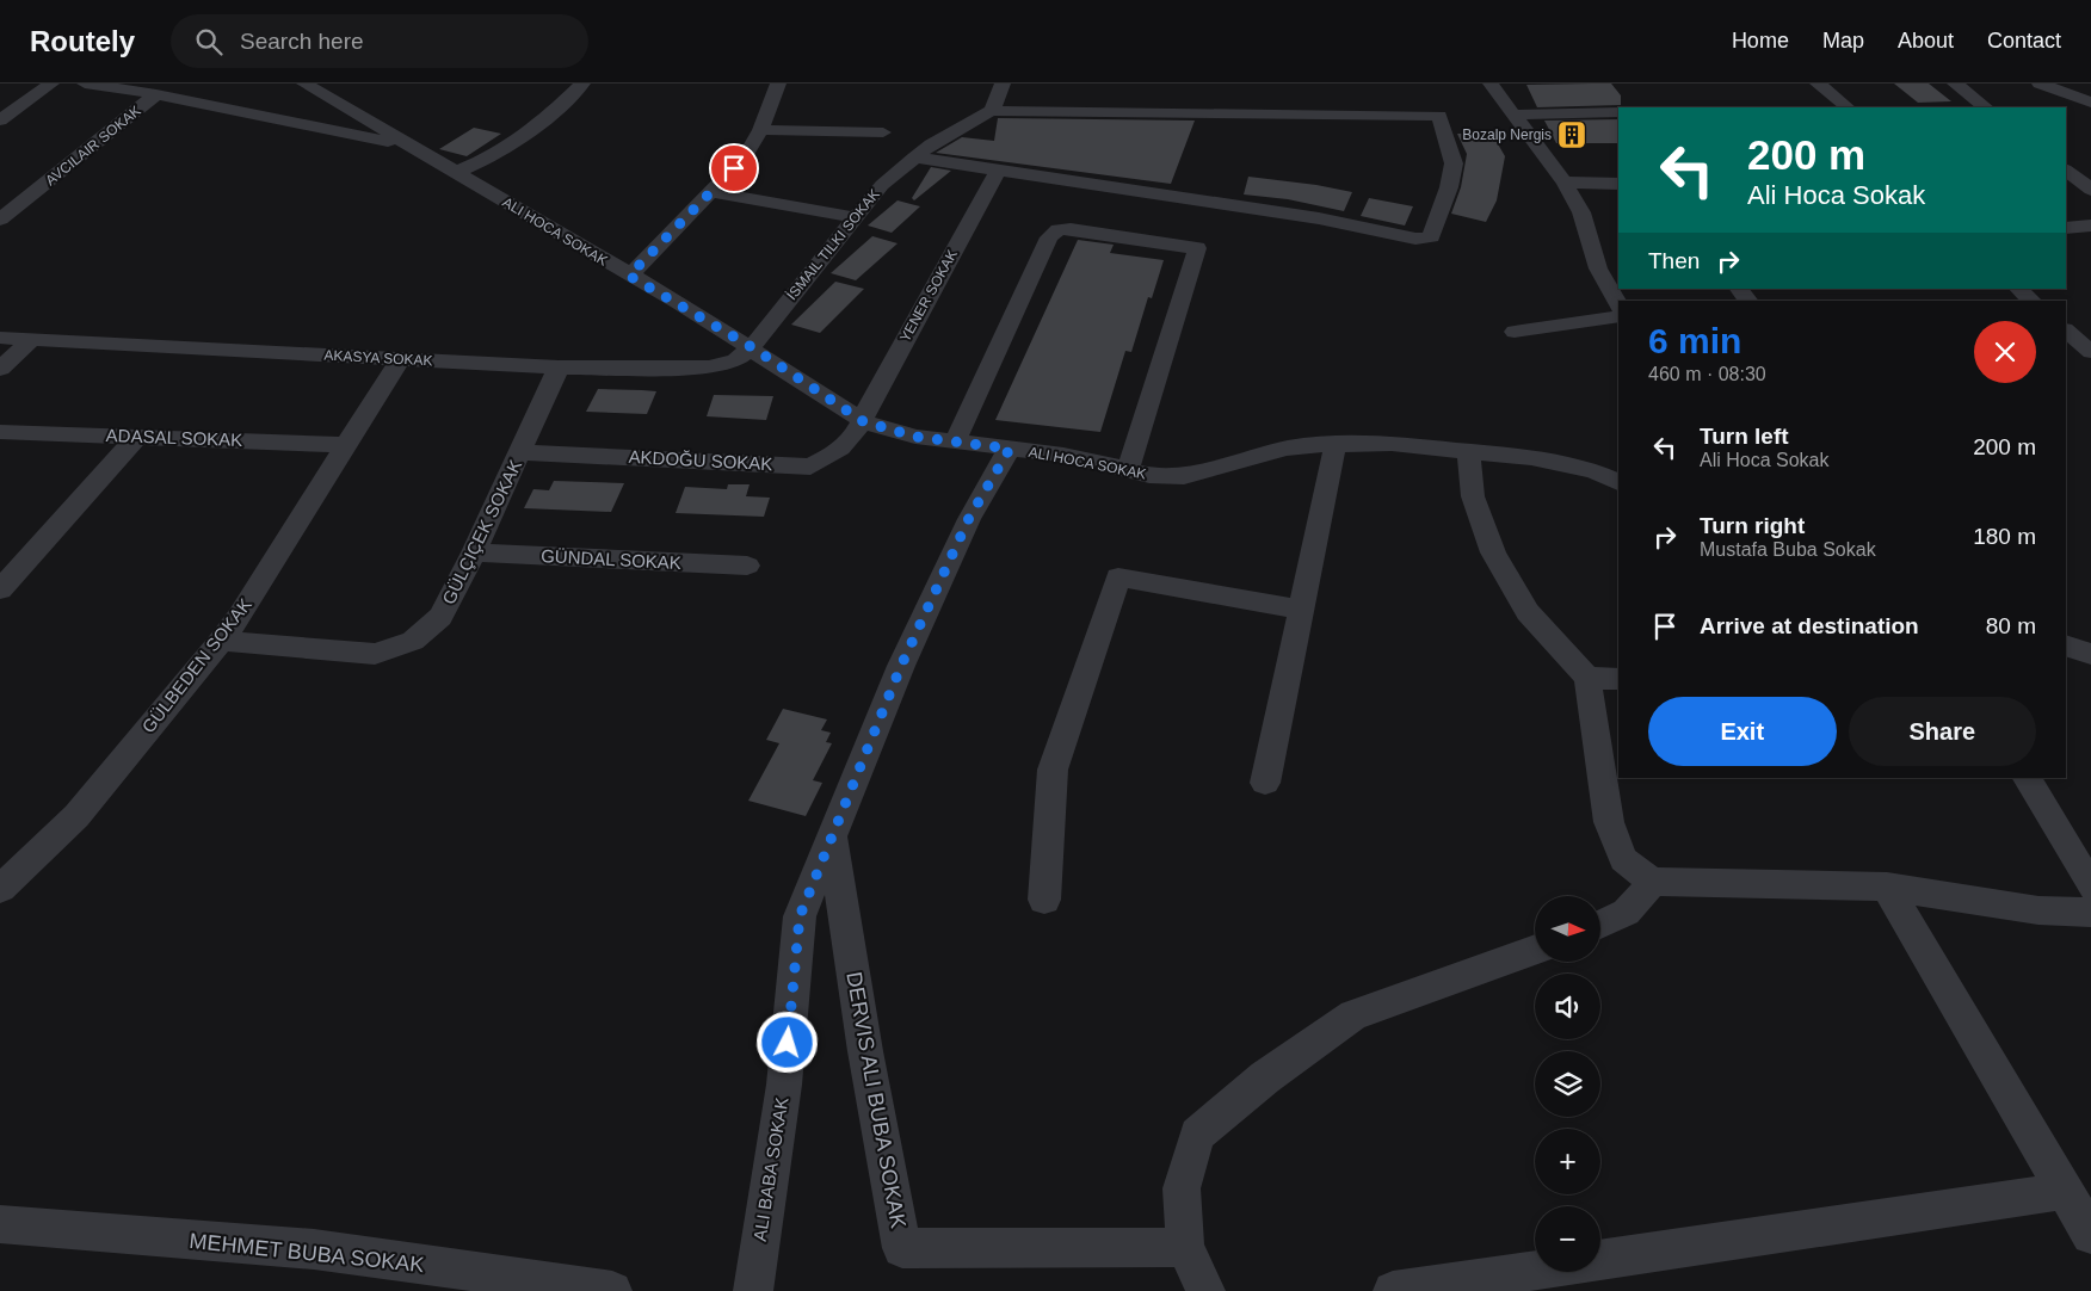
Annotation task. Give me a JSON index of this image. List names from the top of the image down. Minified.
{"streets":{"street":["ALI HOCA SOKAK","İSMAIL TILKI SOKAK","YENER SOKAK","AKASYA SOKAK","ADASAL SOKAK","AKDOĞU SOKAK","GÜLÇIÇEK SOKAK","GÜNDAL SOKAK","GÜLBEDEN SOKAK","DERVIS ALI BUBA SOKAK","ALI BABA SOKAK","MEHMET BUBA SOKAK"]},"crossings":[["ALI HOCA SOKAK","İSMAIL TILKI SOKAK"],["ALI HOCA SOKAK","YENER SOKAK"],["ALI HOCA SOKAK","AKASYA SOKAK"],["ALI HOCA SOKAK","AKDOĞU SOKAK"],["ALI HOCA SOKAK","ALI BABA SOKAK"],["İSMAIL TILKI SOKAK","AKASYA SOKAK"],["YENER SOKAK","AKDOĞU SOKAK"],["AKASYA SOKAK","GÜLÇIÇEK SOKAK"],["AKASYA SOKAK","GÜLBEDEN SOKAK"],["ADASAL SOKAK","GÜLBEDEN SOKAK"],["AKDOĞU SOKAK","GÜLÇIÇEK SOKAK"],["GÜLÇIÇEK SOKAK","GÜNDAL SOKAK"],["GÜLÇIÇEK SOKAK","GÜLBEDEN SOKAK"],["DERVIS ALI BUBA SOKAK","ALI BABA SOKAK"]],"places":{"building":["Bozalp Nergis"]},"north":"right","page":{"header":"Routely","search":"Search here","nav":["Home","Map","About","Contact"],"turn":["200 m","Ali Hoca Sokak"],"then":"Then","heading":["6 min","460 m · 08:30"],"list":[{"name":"Turn left","note":"Ali Hoca Sokak","value":"200 m"},{"name":"Turn right","note":"Mustafa Buba Sokak","value":"180 m"},{"name":"Arrive at destination","value":"80 m"}],"buttons":["Exit","Share"],"map_buttons":["+","−"]}}
